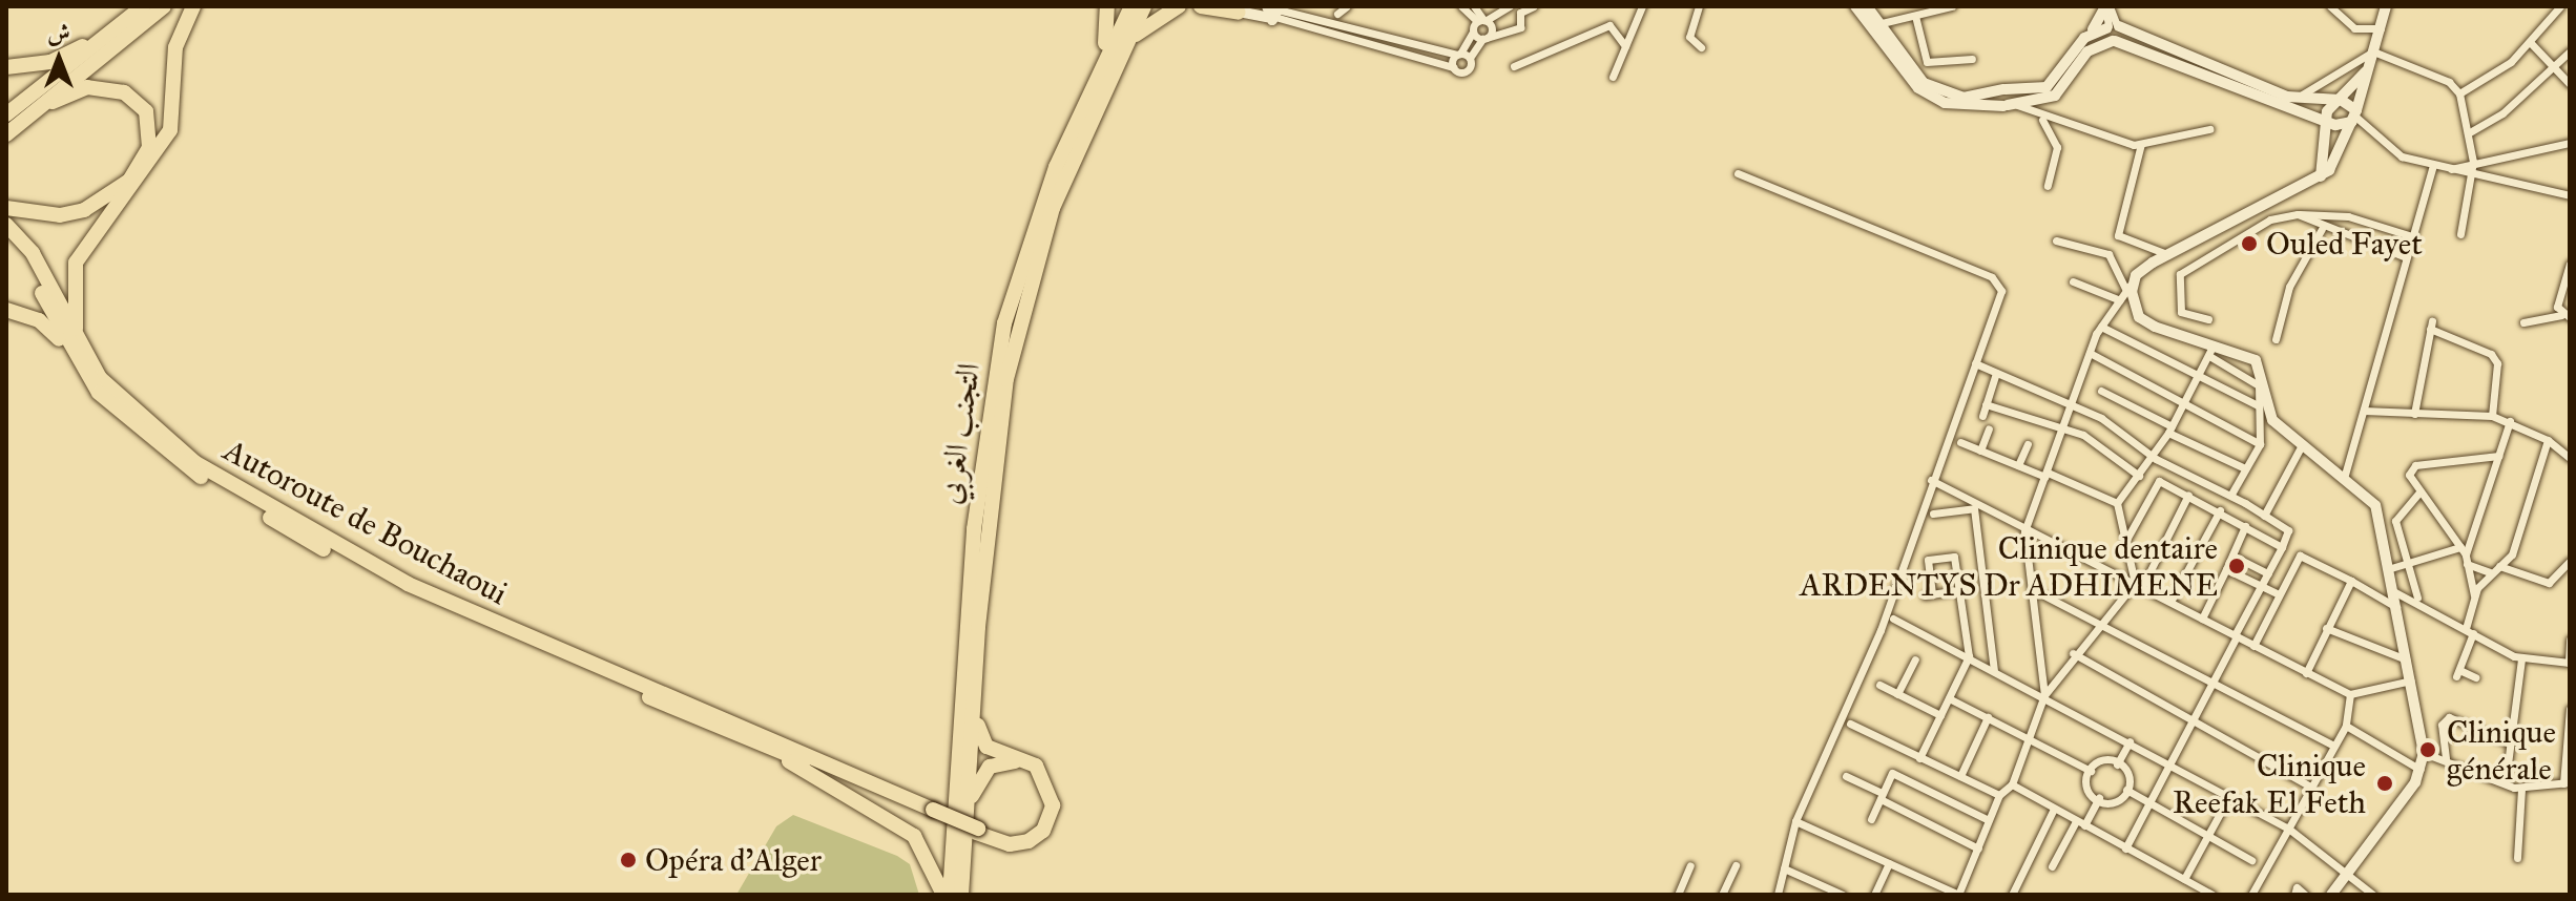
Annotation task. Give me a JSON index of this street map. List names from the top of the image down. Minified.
{"streets":{"highway":["التجنب الغربي","Autoroute de Bouchaoui"]},"places":["Ouled Fayet","Clinique dentaire ARDENTYS Dr ADHIMENE","Clinique générale","Clinique Reefak El Feth","Opéra d'Alger"],"north":"top"}
